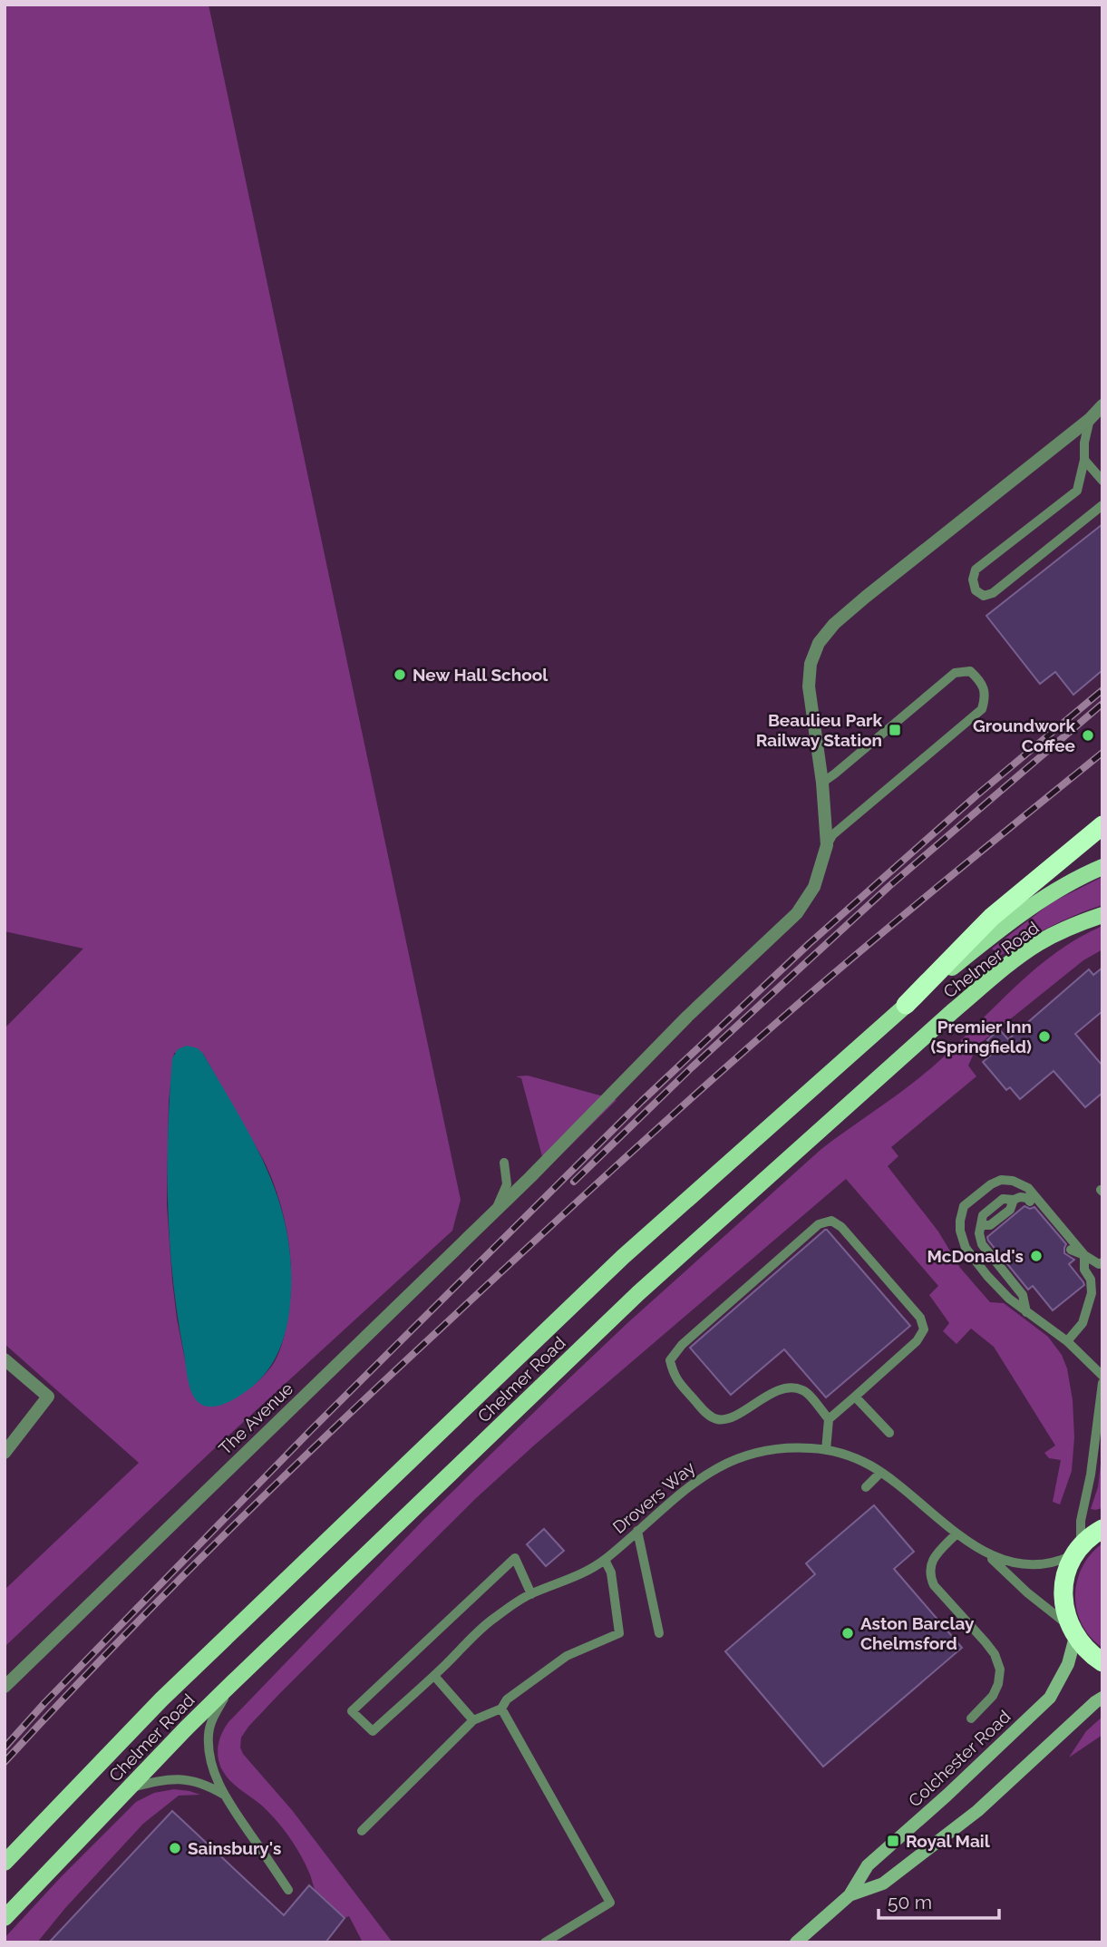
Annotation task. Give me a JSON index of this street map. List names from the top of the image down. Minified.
{"streets":{"main road":["Chelmer Road","Colchester Road"],"street":["The Avenue"],"lane":["Drovers Way"]},"crossings":[["Drovers Way","Colchester Road"]],"places":{"other":["New Hall School","Groundwork Coffee","Premier Inn (Springfield)","McDonald's","Aston Barclay Chelmsford","Sainsbury's"],"transit":["Beaulieu Park Railway Station","Royal Mail"]},"scale_bar":"50 m"}
